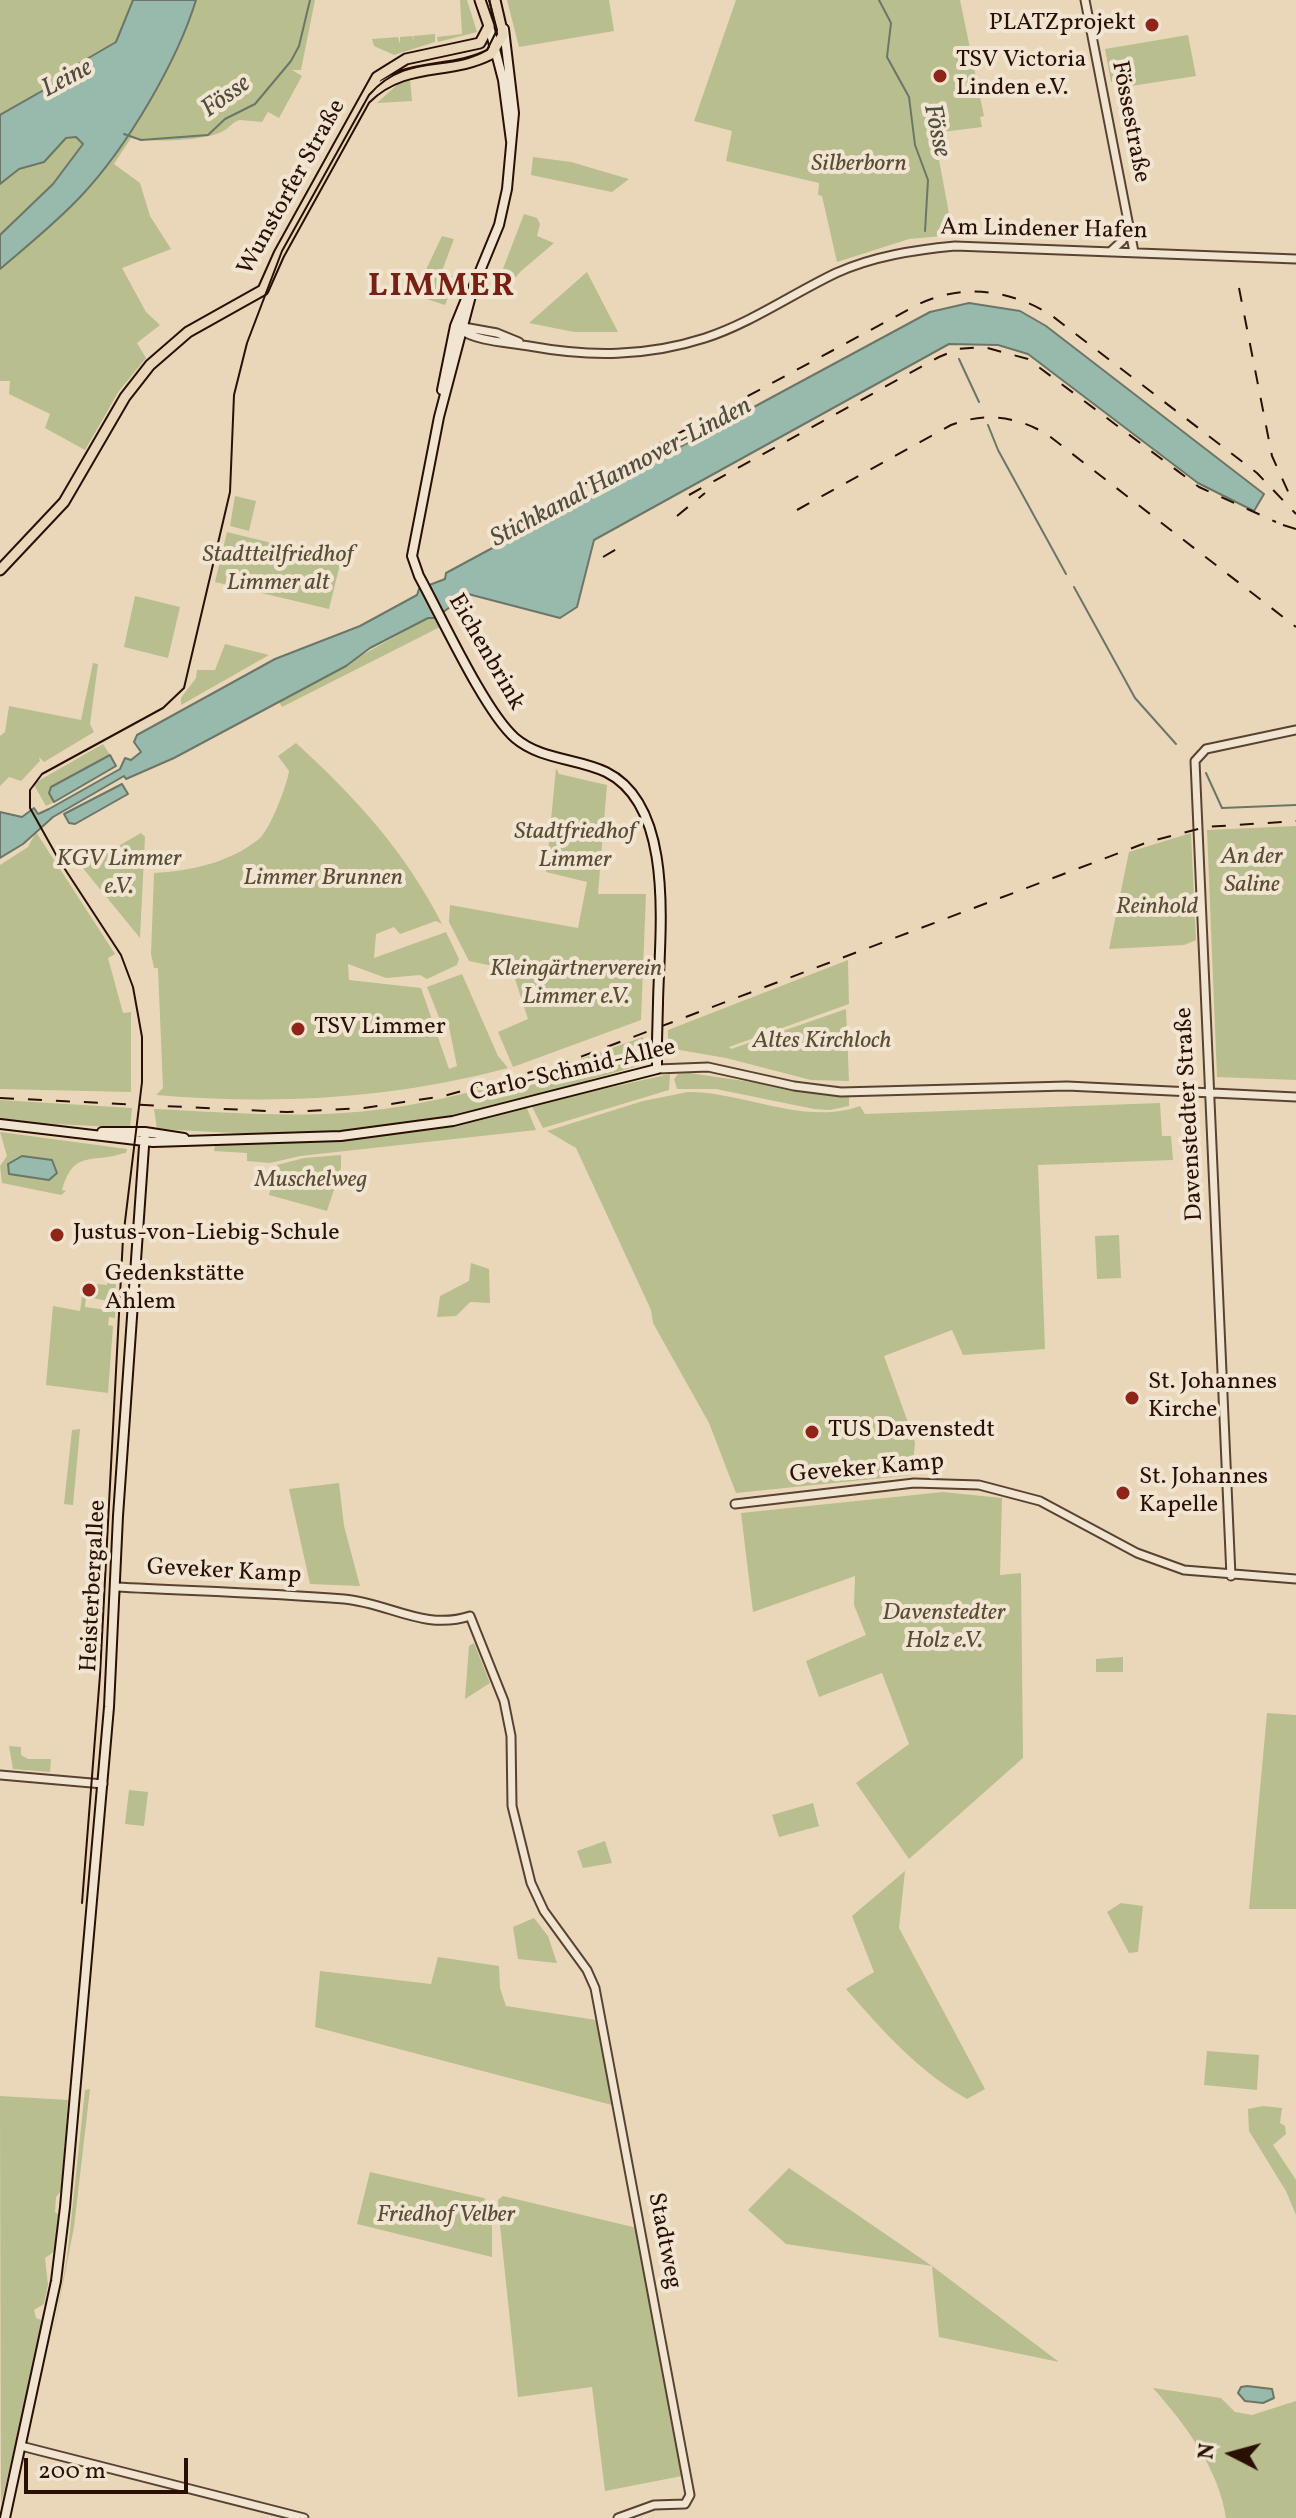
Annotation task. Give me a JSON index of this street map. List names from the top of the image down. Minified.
{"streets":{"main road":["Wunstorfer Straße","Eichenbrink","Carlo-Schmid-Allee","Heisterbergallee"],"street":["Fössestraße","Am Lindener Hafen","Davenstedter Straße","Geveker Kamp","Stadtweg"]},"crossings":[["Fössestraße","Am Lindener Hafen"],["Am Lindener Hafen","Eichenbrink"],["Eichenbrink","Carlo-Schmid-Allee"],["Carlo-Schmid-Allee","Davenstedter Straße"],["Carlo-Schmid-Allee","Heisterbergallee"],["Davenstedter Straße","Geveker Kamp"],["Geveker Kamp","Heisterbergallee"],["Geveker Kamp","Stadtweg"]],"districts":["LIMMER"],"water":["Leine","Fösse","Stichkanal Hannover-Linden"],"parks":["Silberborn","Stadtteilfriedhof Limmer alt","Stadtfriedhof Limmer","An der Saline","KGV Limmer e.V.","Limmer Brunnen","Reinhold","Kleingärtnerverein Limmer e.V.","Altes Kirchloch","Muschelweg","Davenstedter Holz e.V.","Friedhof Velber"],"places":["PLATZprojekt","TSV Victoria Linden e.V.","TSV Limmer","Justus-von-Liebig-Schule","Gedenkstätte Ahlem","St. Johannes Kirche","TUS Davenstedt","St. Johannes Kapelle"],"scale_bar":"200 m","north":"left"}
